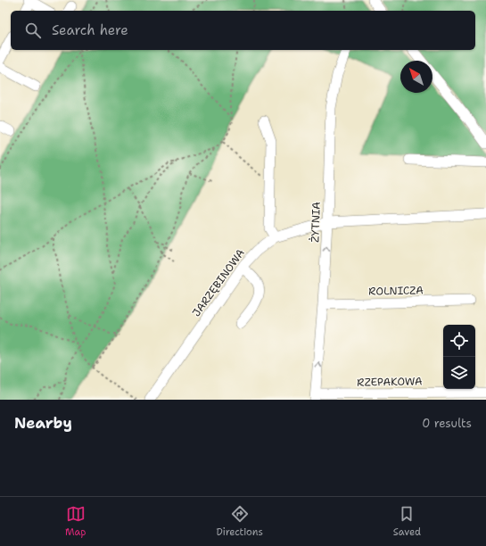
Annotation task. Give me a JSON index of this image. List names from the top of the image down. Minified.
{"streets":{"street":["ŻYTNIA","JARZĘBINOWA","ROLNICZA","RZEPAKOWA"]},"crossings":[["ŻYTNIA","JARZĘBINOWA"],["ŻYTNIA","ROLNICZA"],["ŻYTNIA","RZEPAKOWA"]],"one_way":["ŻYTNIA"],"north":"top left","page":{"search":"Search here","heading":["Nearby","0 results"],"nav":["Map","Directions","Saved"]}}
